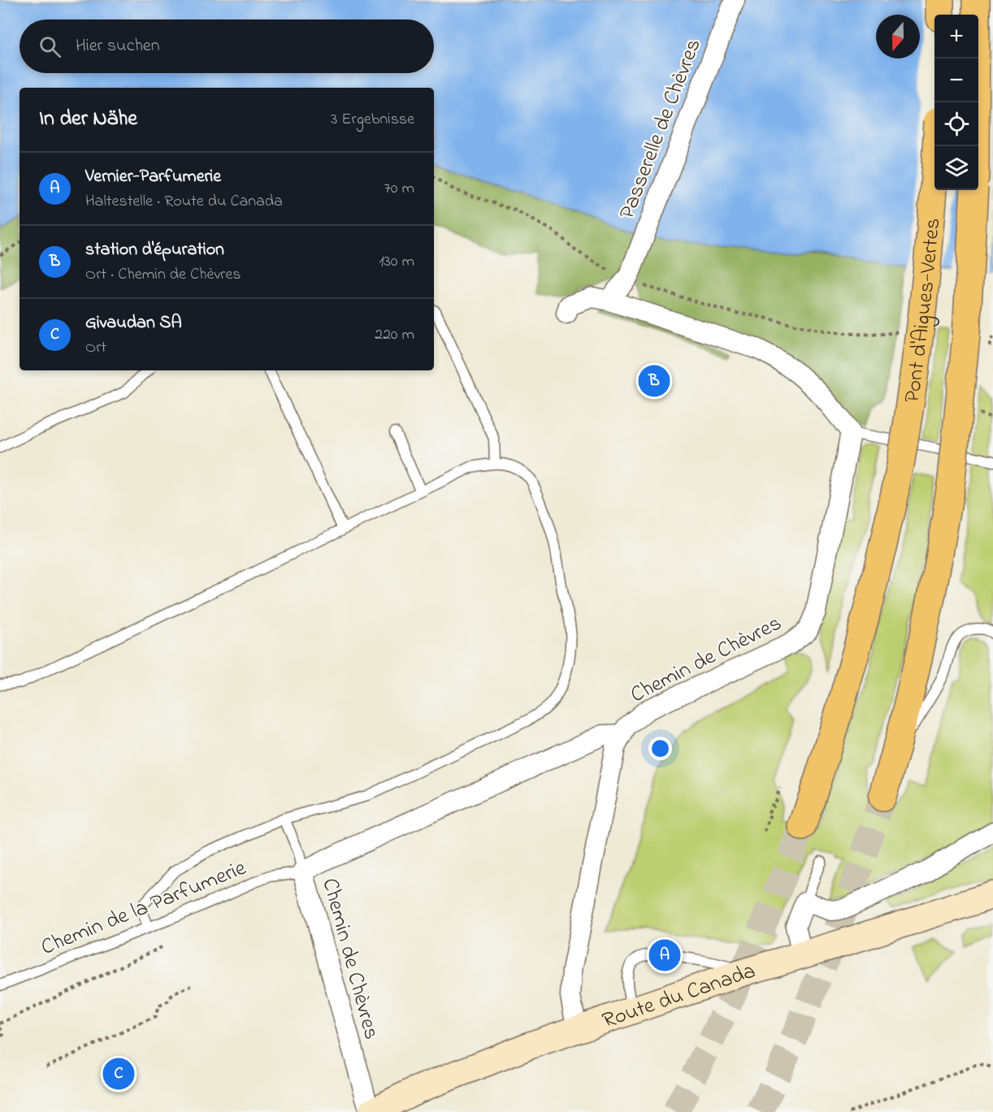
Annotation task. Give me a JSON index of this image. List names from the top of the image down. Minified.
{"streets":{"highway":["Pont d'Aigues-Vertes"],"street":["Passerelle de Chèvres","Chemin de Chèvres","Route du Canada"],"lane":["Chemin de la Parfumerie"]},"crossings":[["Chemin de Chèvres","Chemin de la Parfumerie"],["Chemin de Chèvres","Route du Canada"]],"north":"bottom","page":{"map_buttons":["+","−"],"search":"Hier suchen","heading":["In der Nähe","3 Ergebnisse"],"list":[{"mark":"A","name":"Vernier-Parfumerie","note":"Haltestelle · Route du Canada","value":"70 m"},{"mark":"B","name":"station d'épuration","note":"Ort · Chemin de Chèvres","value":"130 m"},{"mark":"C","name":"Givaudan SA","note":"Ort","value":"220 m"}],"pins":["B","A","C"]}}
